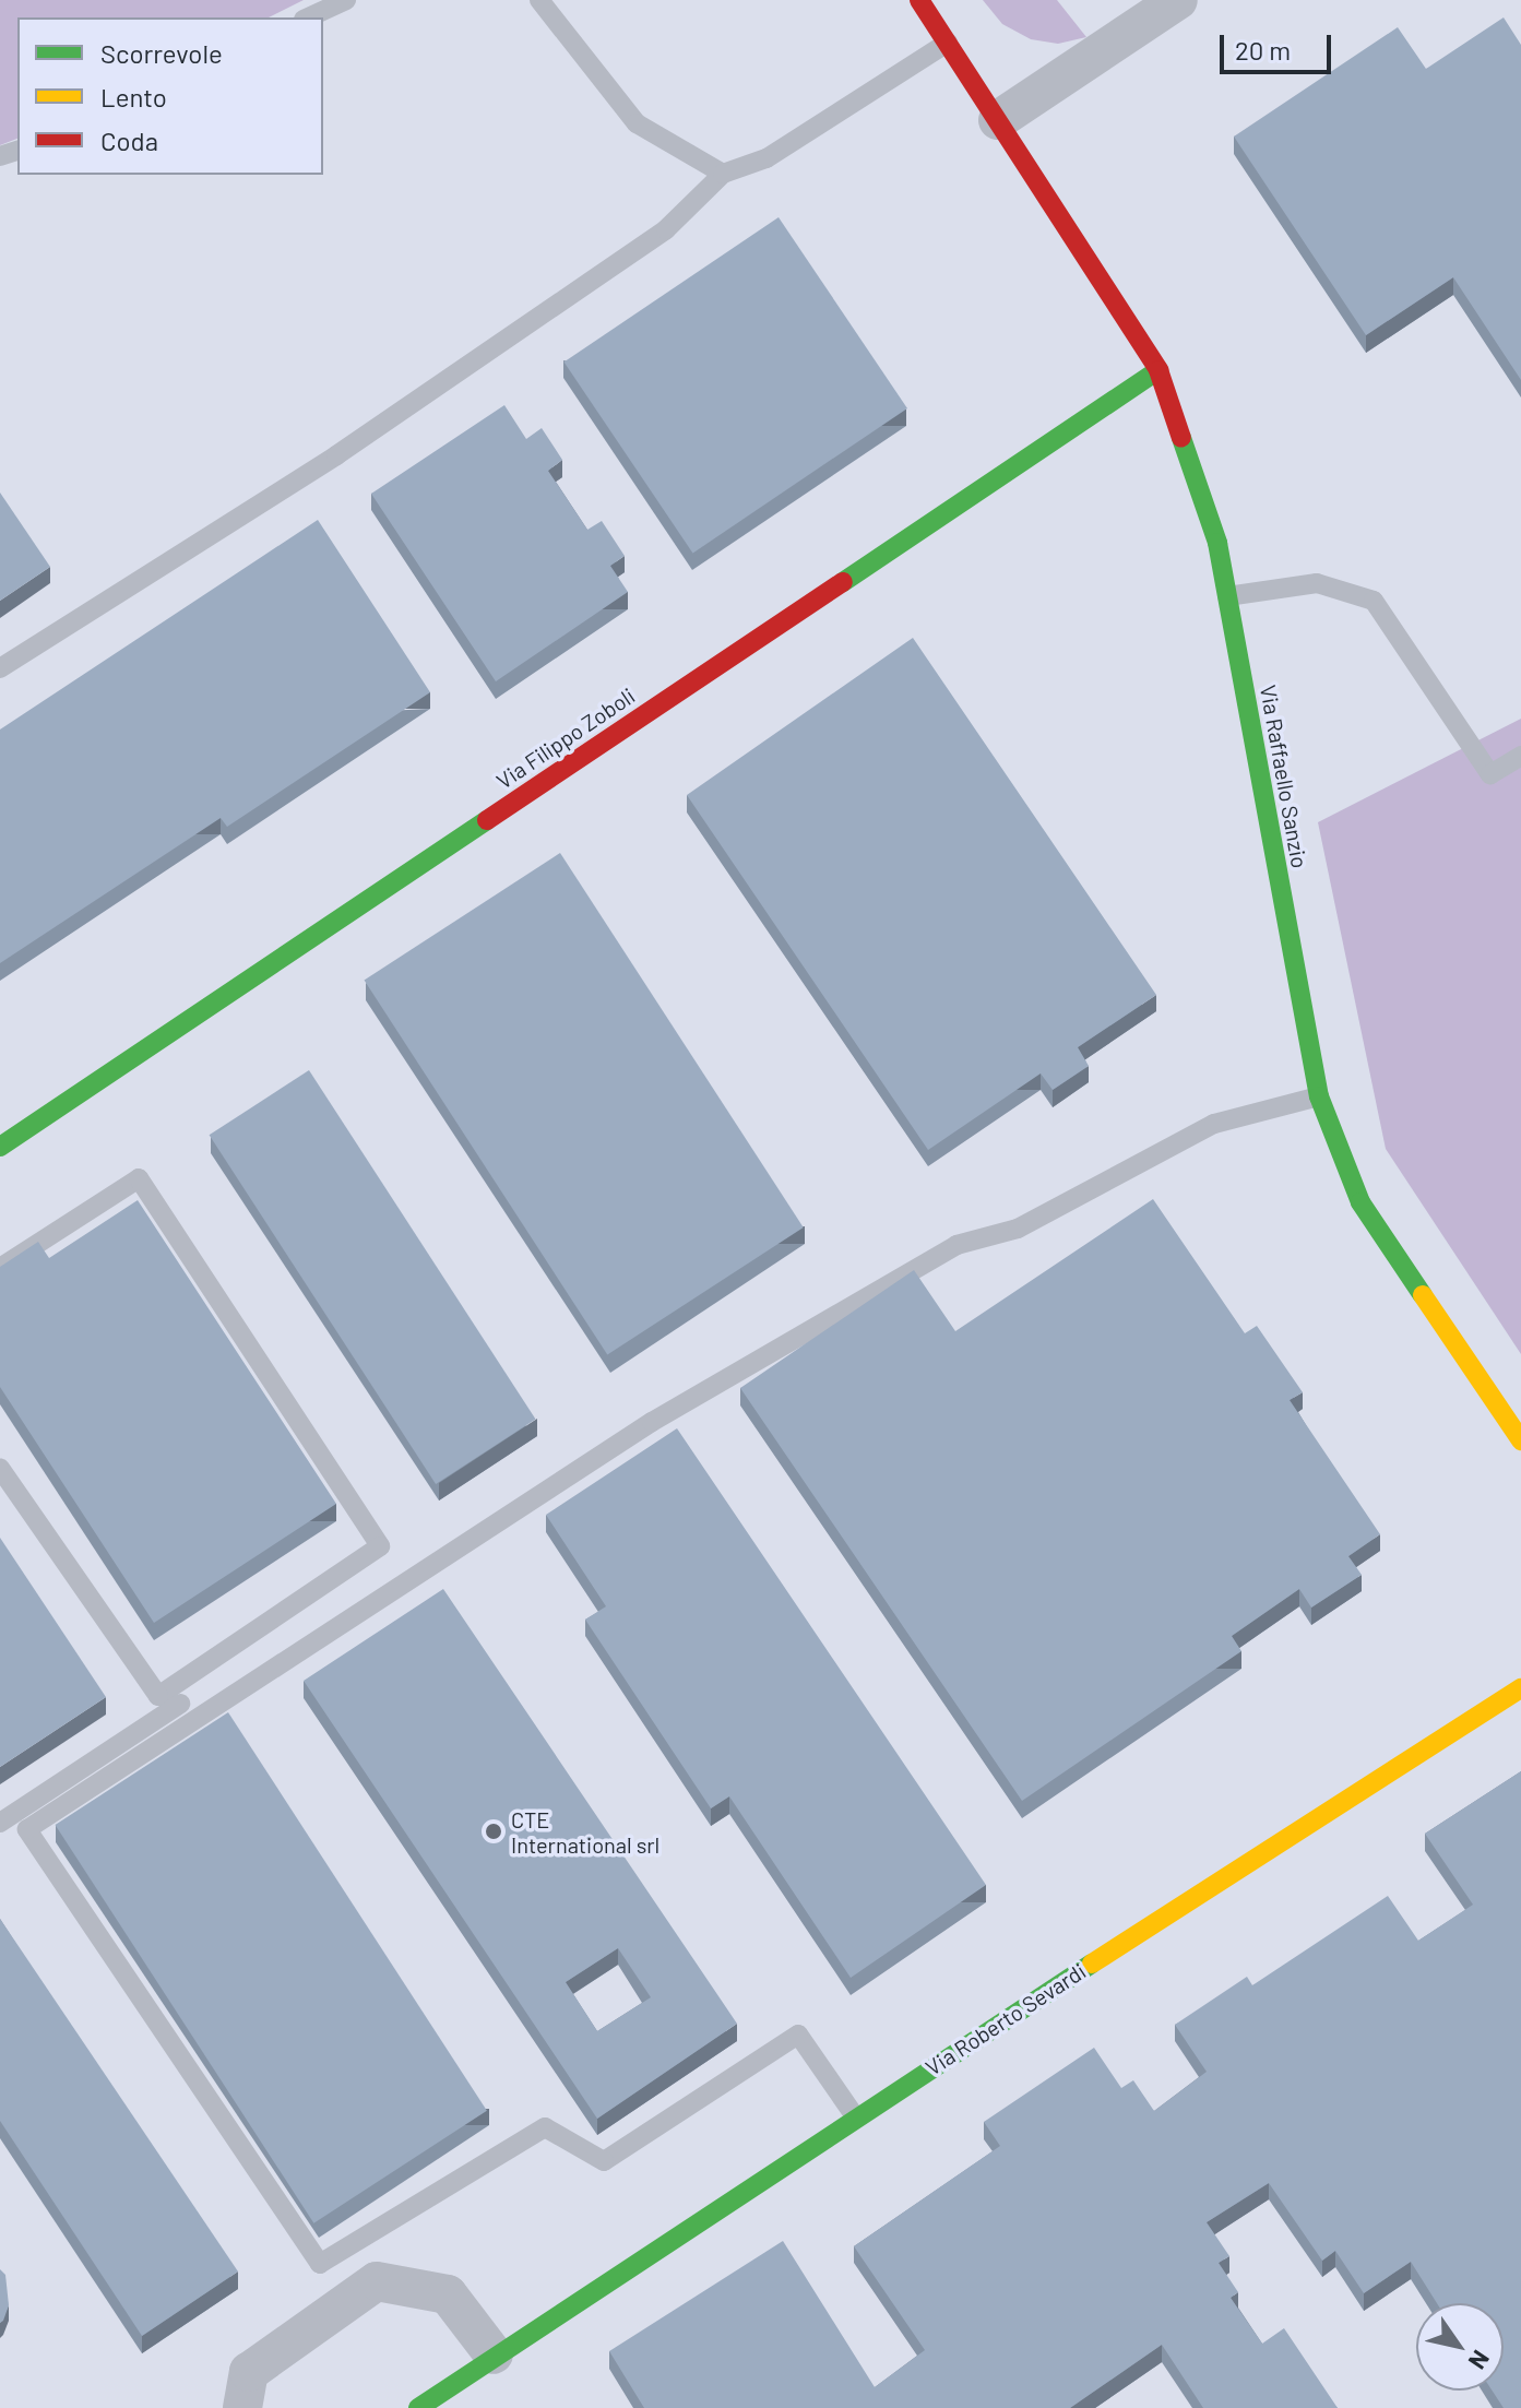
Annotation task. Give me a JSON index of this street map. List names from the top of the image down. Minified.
{"streets":{"street":["Via Filippo Zoboli","Via Raffaello Sanzio","Via Roberto Sevardi"]},"crossings":[["Via Filippo Zoboli","Via Raffaello Sanzio"]],"places":["CTE International srl"],"legend":["Scorrevole","Lento","Coda"],"scale_bar":"20 m","north":"bottom right"}
